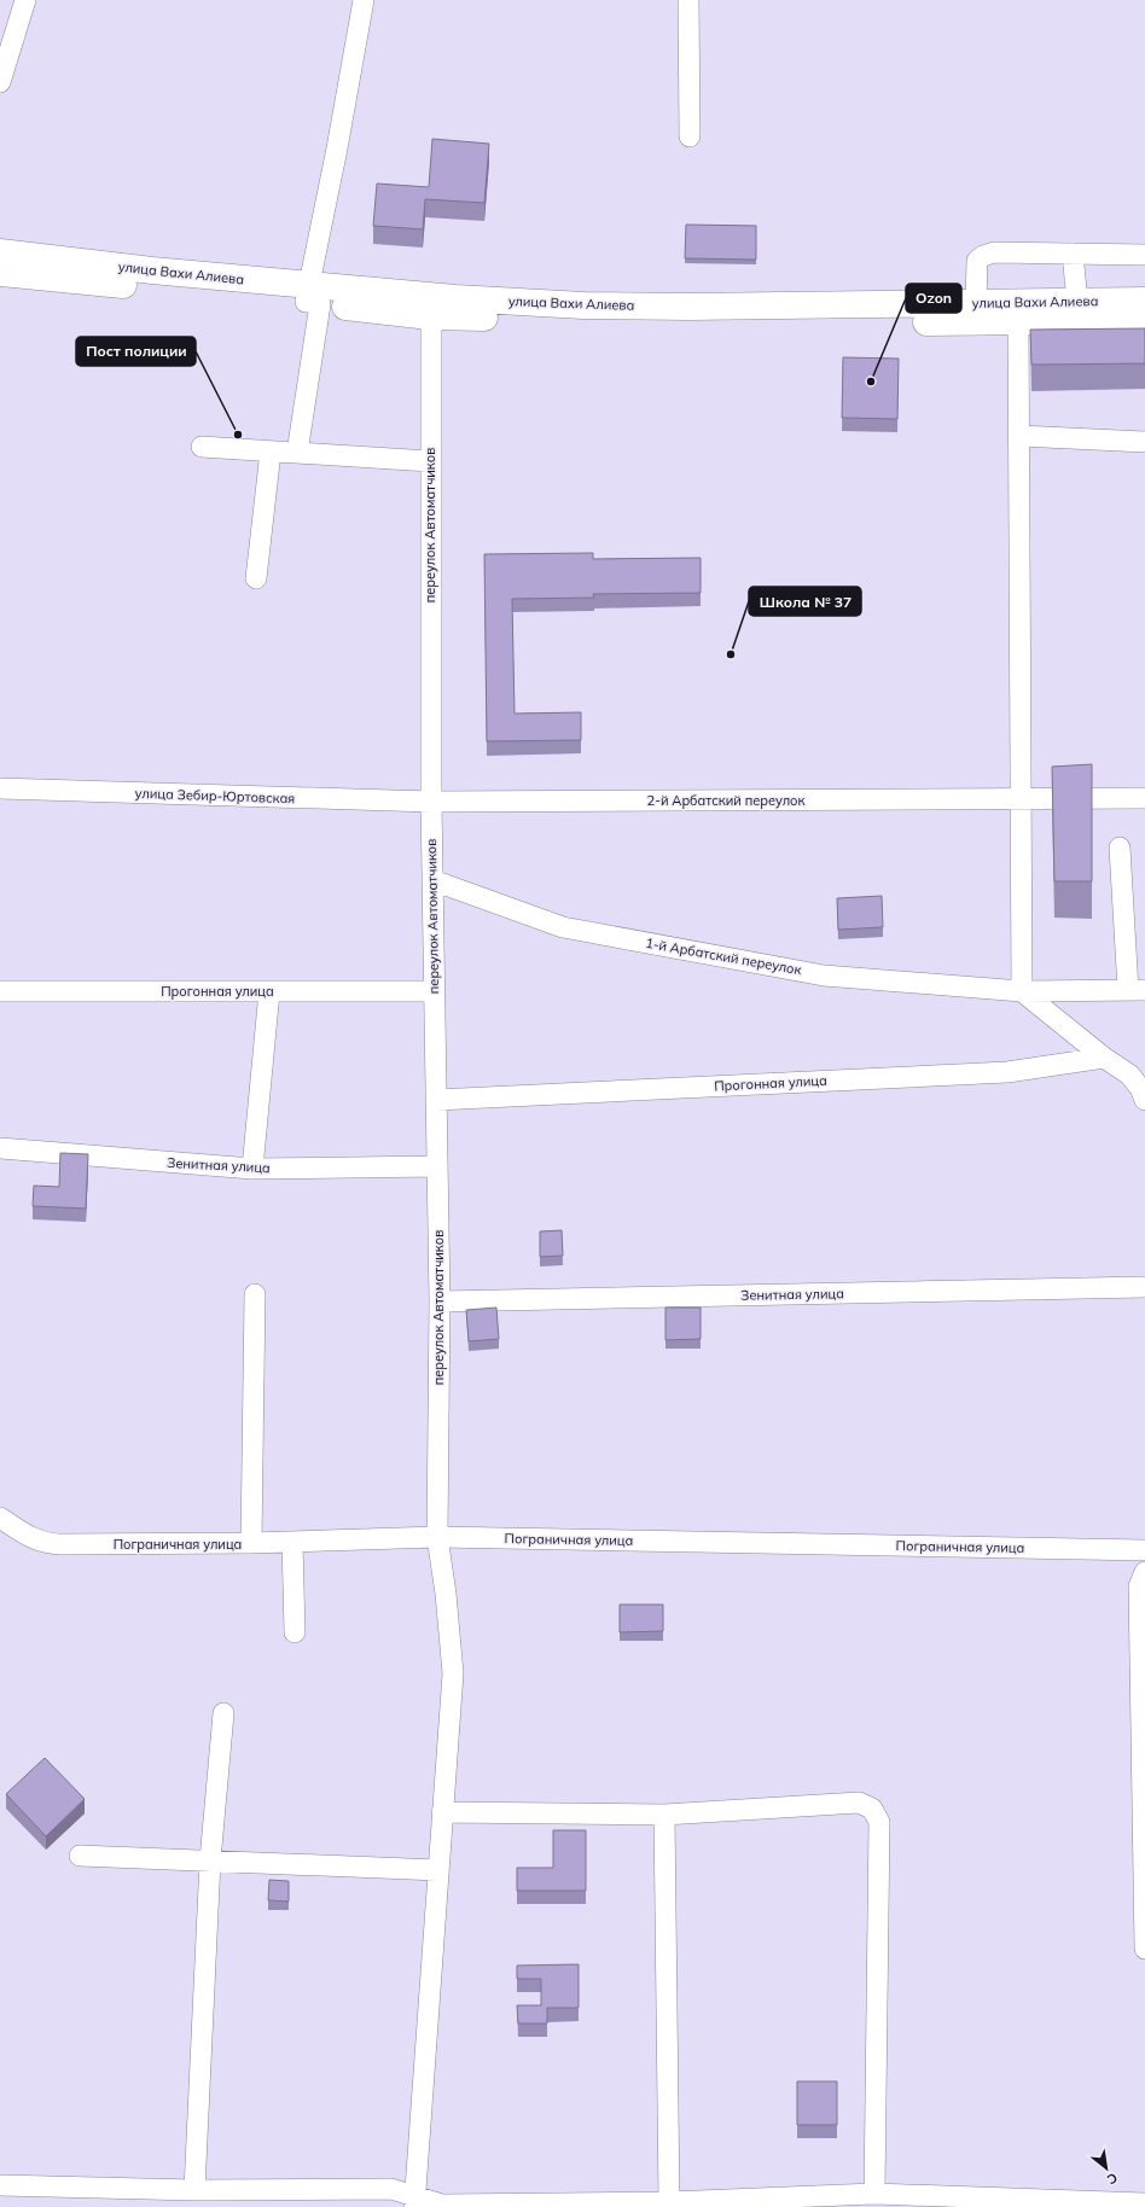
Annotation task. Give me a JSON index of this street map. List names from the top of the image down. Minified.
{"streets":{"main road":["улица Вахи Алиева"],"street":["переулок Автоматчиков","улица Зебир-Юртовская","2-й Арбатский переулок","1-й Арбатский переулок","Прогонная улица","Зенитная улица","Пограничная улица"]},"crossings":[["улица Вахи Алиева","переулок Автоматчиков"],["переулок Автоматчиков","улица Зебир-Юртовская"],["переулок Автоматчиков","2-й Арбатский переулок"],["переулок Автоматчиков","1-й Арбатский переулок"],["переулок Автоматчиков","Прогонная улица"],["переулок Автоматчиков","Зенитная улица"],["переулок Автоматчиков","Пограничная улица"],["улица Зебир-Юртовская","2-й Арбатский переулок"]],"places":["Ozon","Пост полиции","Школа № 37"],"north":"bottom right"}
